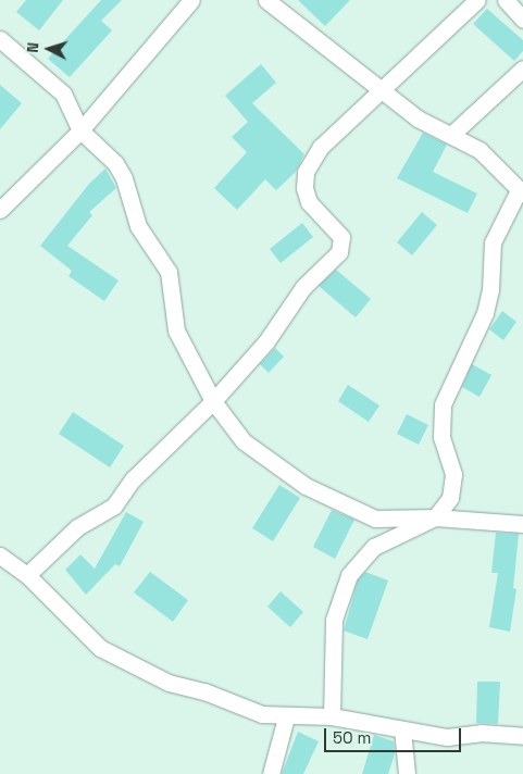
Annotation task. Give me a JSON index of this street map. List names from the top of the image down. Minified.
{"scale_bar":"50 m","north":"left"}
